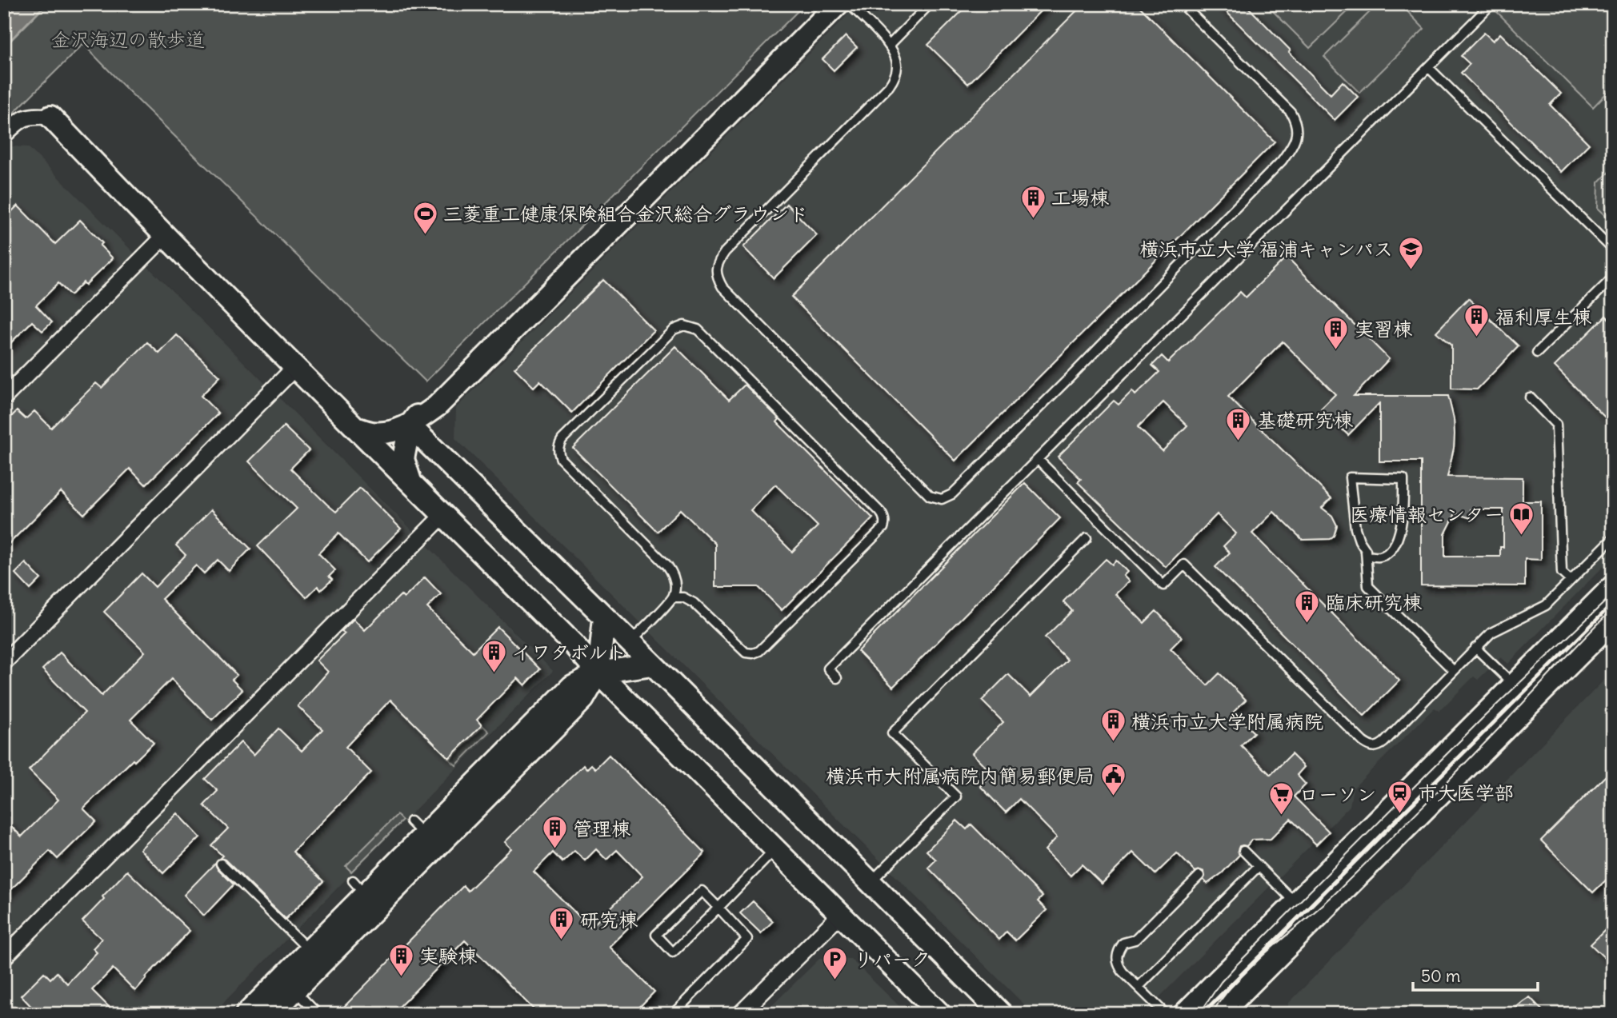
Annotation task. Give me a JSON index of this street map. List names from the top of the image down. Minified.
{"parks":["金沢海辺の散歩道"],"places":{"building":["工場棟","福利厚生棟","実習棟","基礎研究棟","臨床研究棟","イワタボルト","横浜市立大学附属病院","管理棟","研究棟","実験棟"],"sports":["三菱重工健康保険組合金沢総合グラウンド"],"school or university":["横浜市立大学 福浦キャンパス"],"library":["医療情報センター"],"public building":["横浜市大附属病院内簡易郵便局"],"station":["市大医学部"],"supermarket":["ローソン"],"parking":["リパーク"]},"scale_bar":"50 m"}
